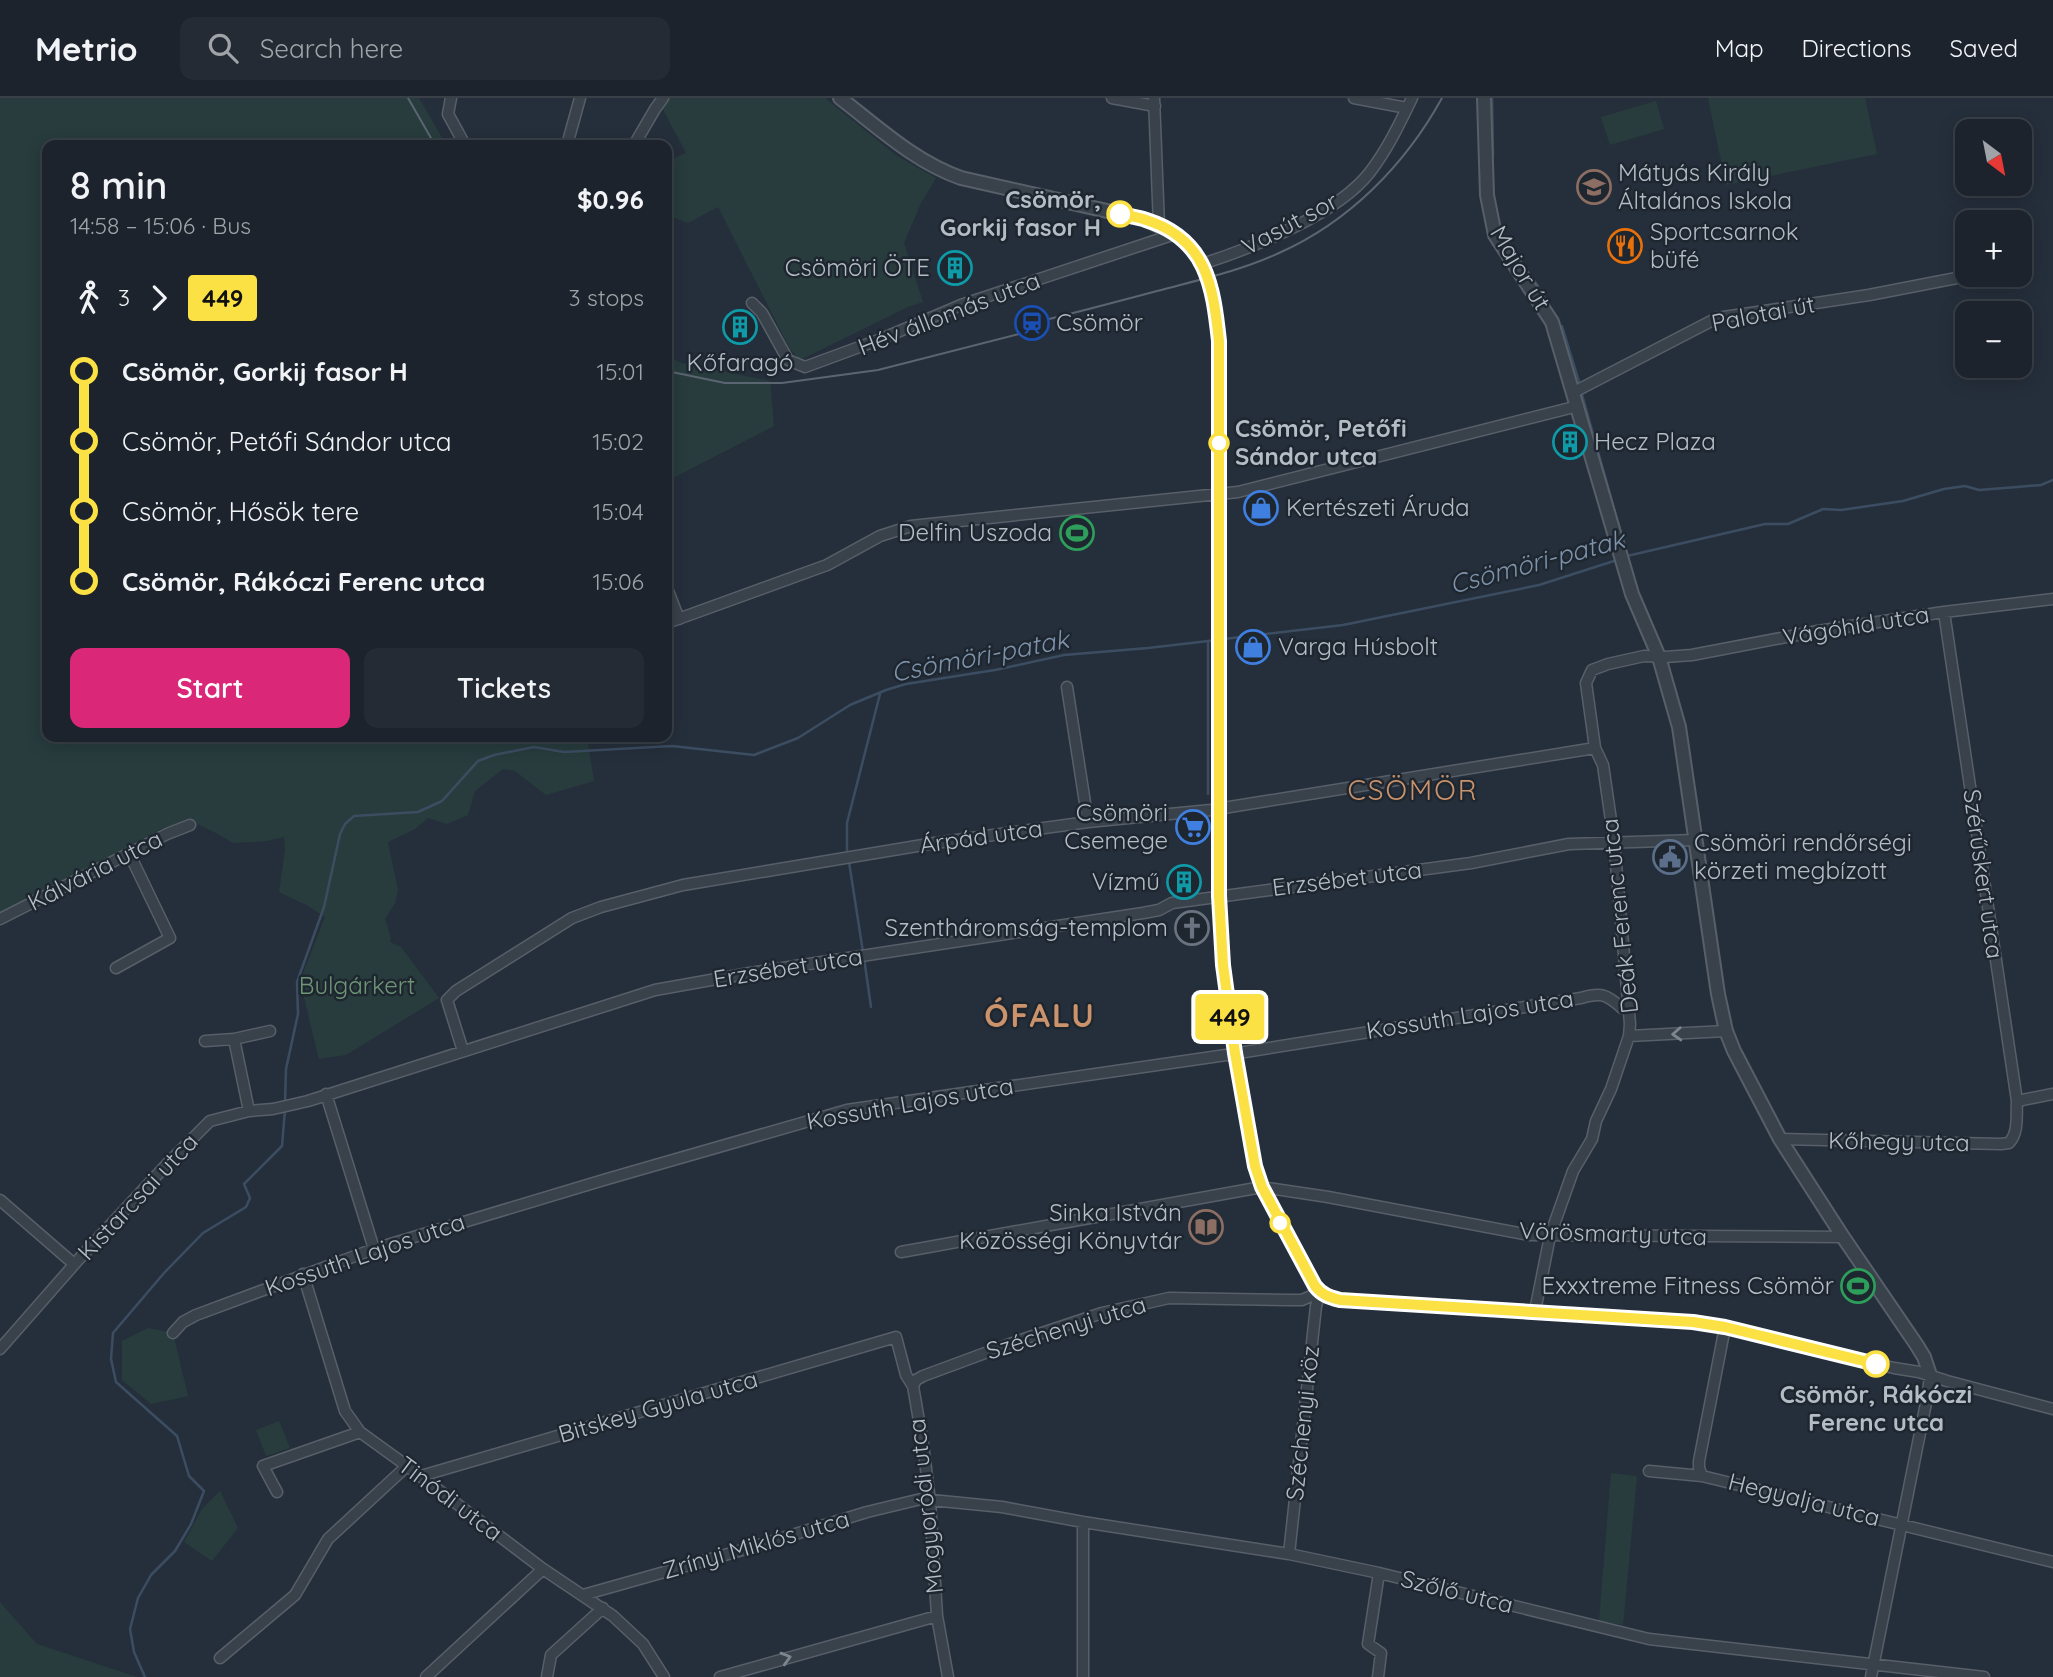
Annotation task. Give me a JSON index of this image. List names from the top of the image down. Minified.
{"streets":{"street":["Vasút sor","Major út","Hév állomás utca","Palotai út","Vágóhíd utca","Árpád utca","Kálvária utca","Szérűskert utca","Erzsébet utca","Deák Ferenc utca","Kossuth Lajos utca","Kőhegy utca","Kistarcsai utca","Vörösmarty utca","Széchenyi utca","Bitskey Gyula utca","Széchenyi köz","Tinódi utca","Hegyalja utca","Mogyoródi utca","Zrínyi Miklós utca","Szőlő utca"]},"crossings":[["Major út","Palotai út"],["Major út","Vágóhíd utca"],["Major út","Erzsébet utca"],["Major út","Kőhegy utca"],["Major út","Vörösmarty utca"],["Major út","Széchenyi utca"],["Vágóhíd utca","Szérűskert utca"],["Vágóhíd utca","Deák Ferenc utca"],["Árpád utca","Erzsébet utca"],["Árpád utca","Deák Ferenc utca"],["Szérűskert utca","Kőhegy utca"],["Erzsébet utca","Deák Ferenc utca"],["Erzsébet utca","Kistarcsai utca"],["Deák Ferenc utca","Kossuth Lajos utca"],["Deák Ferenc utca","Vörösmarty utca"],["Deák Ferenc utca","Széchenyi utca"],["Kossuth Lajos utca","Tinódi utca"],["Széchenyi utca","Széchenyi köz"],["Széchenyi utca","Hegyalja utca"],["Széchenyi utca","Mogyoródi utca"],["Bitskey Gyula utca","Tinódi utca"],["Bitskey Gyula utca","Mogyoródi utca"],["Széchenyi köz","Szőlő utca"],["Tinódi utca","Zrínyi Miklós utca"],["Mogyoródi utca","Zrínyi Miklós utca"],["Mogyoródi utca","Szőlő utca"],["Zrínyi Miklós utca","Szőlő utca"]],"districts":["CSÖMÖR","ÓFALU"],"water":["Csömöri-patak"],"parks":["Bulgárkert"],"places":{"school or university":["Mátyás Király Általános Iskola"],"other":["Csömör, Gorkij fasor H","Csömör, Petőfi Sándor utca","Csömör, Rákóczi Ferenc utca"],"restaurant":["Sportcsarnok büfé"],"building":["Csömöri ÖTE","Kőfaragó","Hecz Plaza","Vízmű"],"station":["Csömör"],"shop":["Kertészeti Áruda","Varga Húsbolt"],"sports":["Delfin Uszoda","Exxxtreme Fitness Csömör"],"supermarket":["Csömöri Csemege"],"public building":["Csömöri rendőrségi körzeti megbízott"],"church":["Szentháromság-templom"],"library":["Sinka István Közösségi Könyvtár"]},"lines":["bus line 449"],"north":"bottom right","page":{"header":"Metrio","search":"Search here","nav":["Map","Directions","Saved"],"on_map":"449","map_buttons":["+","−"],"heading":["8 min","14:58 – 15:06 · Bus","$0.96"],"legs":["3","449","3 stops"],"list":[{"name":"Csömör, Gorkij fasor H","value":"15:01"},{"name":"Csömör, Petőfi Sándor utca","value":"15:02"},{"name":"Csömör, Hősök tere","value":"15:04"},{"name":"Csömör, Rákóczi Ferenc utca","value":"15:06"}],"buttons":["Start","Tickets"]}}
